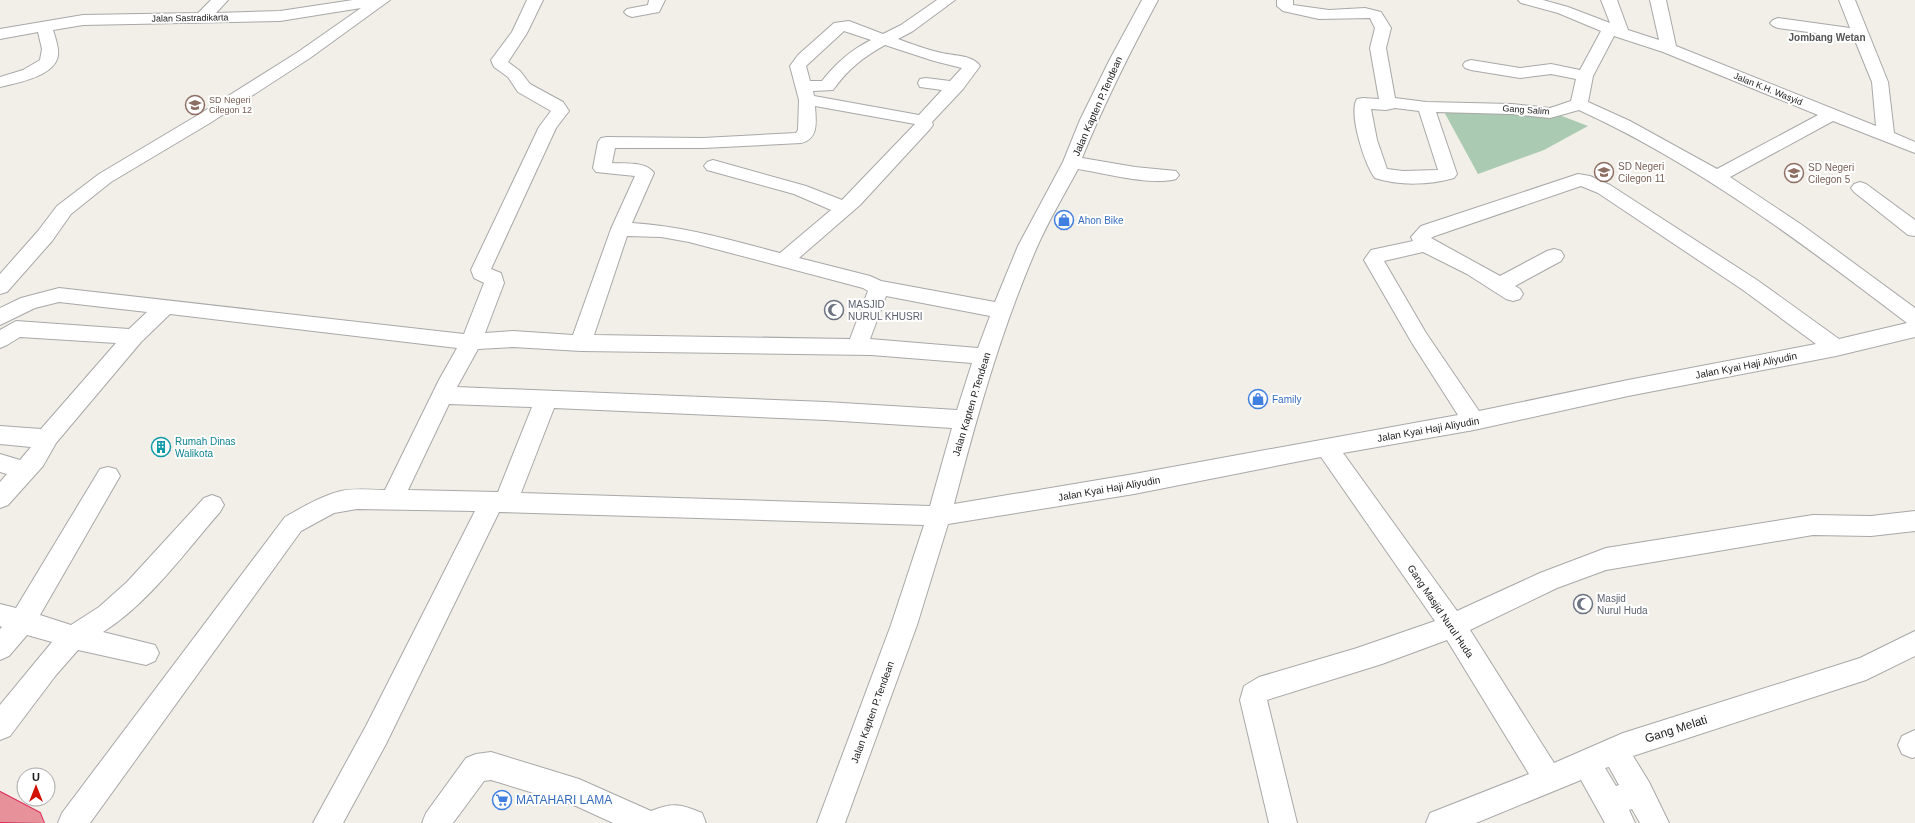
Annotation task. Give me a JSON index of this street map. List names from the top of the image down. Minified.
{"streets":{"street":["Jalan Sastradikarta","Jalan K.H. Wasyid","Jalan Kapten P.Tendean","Gang Salim","Jalan Kyai Haji Aliyudin","Gang Masjid Nurul Huda","Gang Melati"]},"crossings":[["Jalan Kapten P.Tendean","Jalan Kyai Haji Aliyudin"],["Jalan Kyai Haji Aliyudin","Gang Masjid Nurul Huda"],["Gang Masjid Nurul Huda","Gang Melati"]],"districts":["Jombang Wetan"],"places":{"school or university":["SD Negeri Cilegon 12","SD Negeri Cilegon 11","SD Negeri Cilegon 5"],"shop":["Ahon Bike","Family"],"mosque":["MASJID NURUL KHUSRI","Masjid Nurul Huda"],"building":["Rumah Dinas Walikota"],"supermarket":["MATAHARI LAMA"]},"north":"top"}
